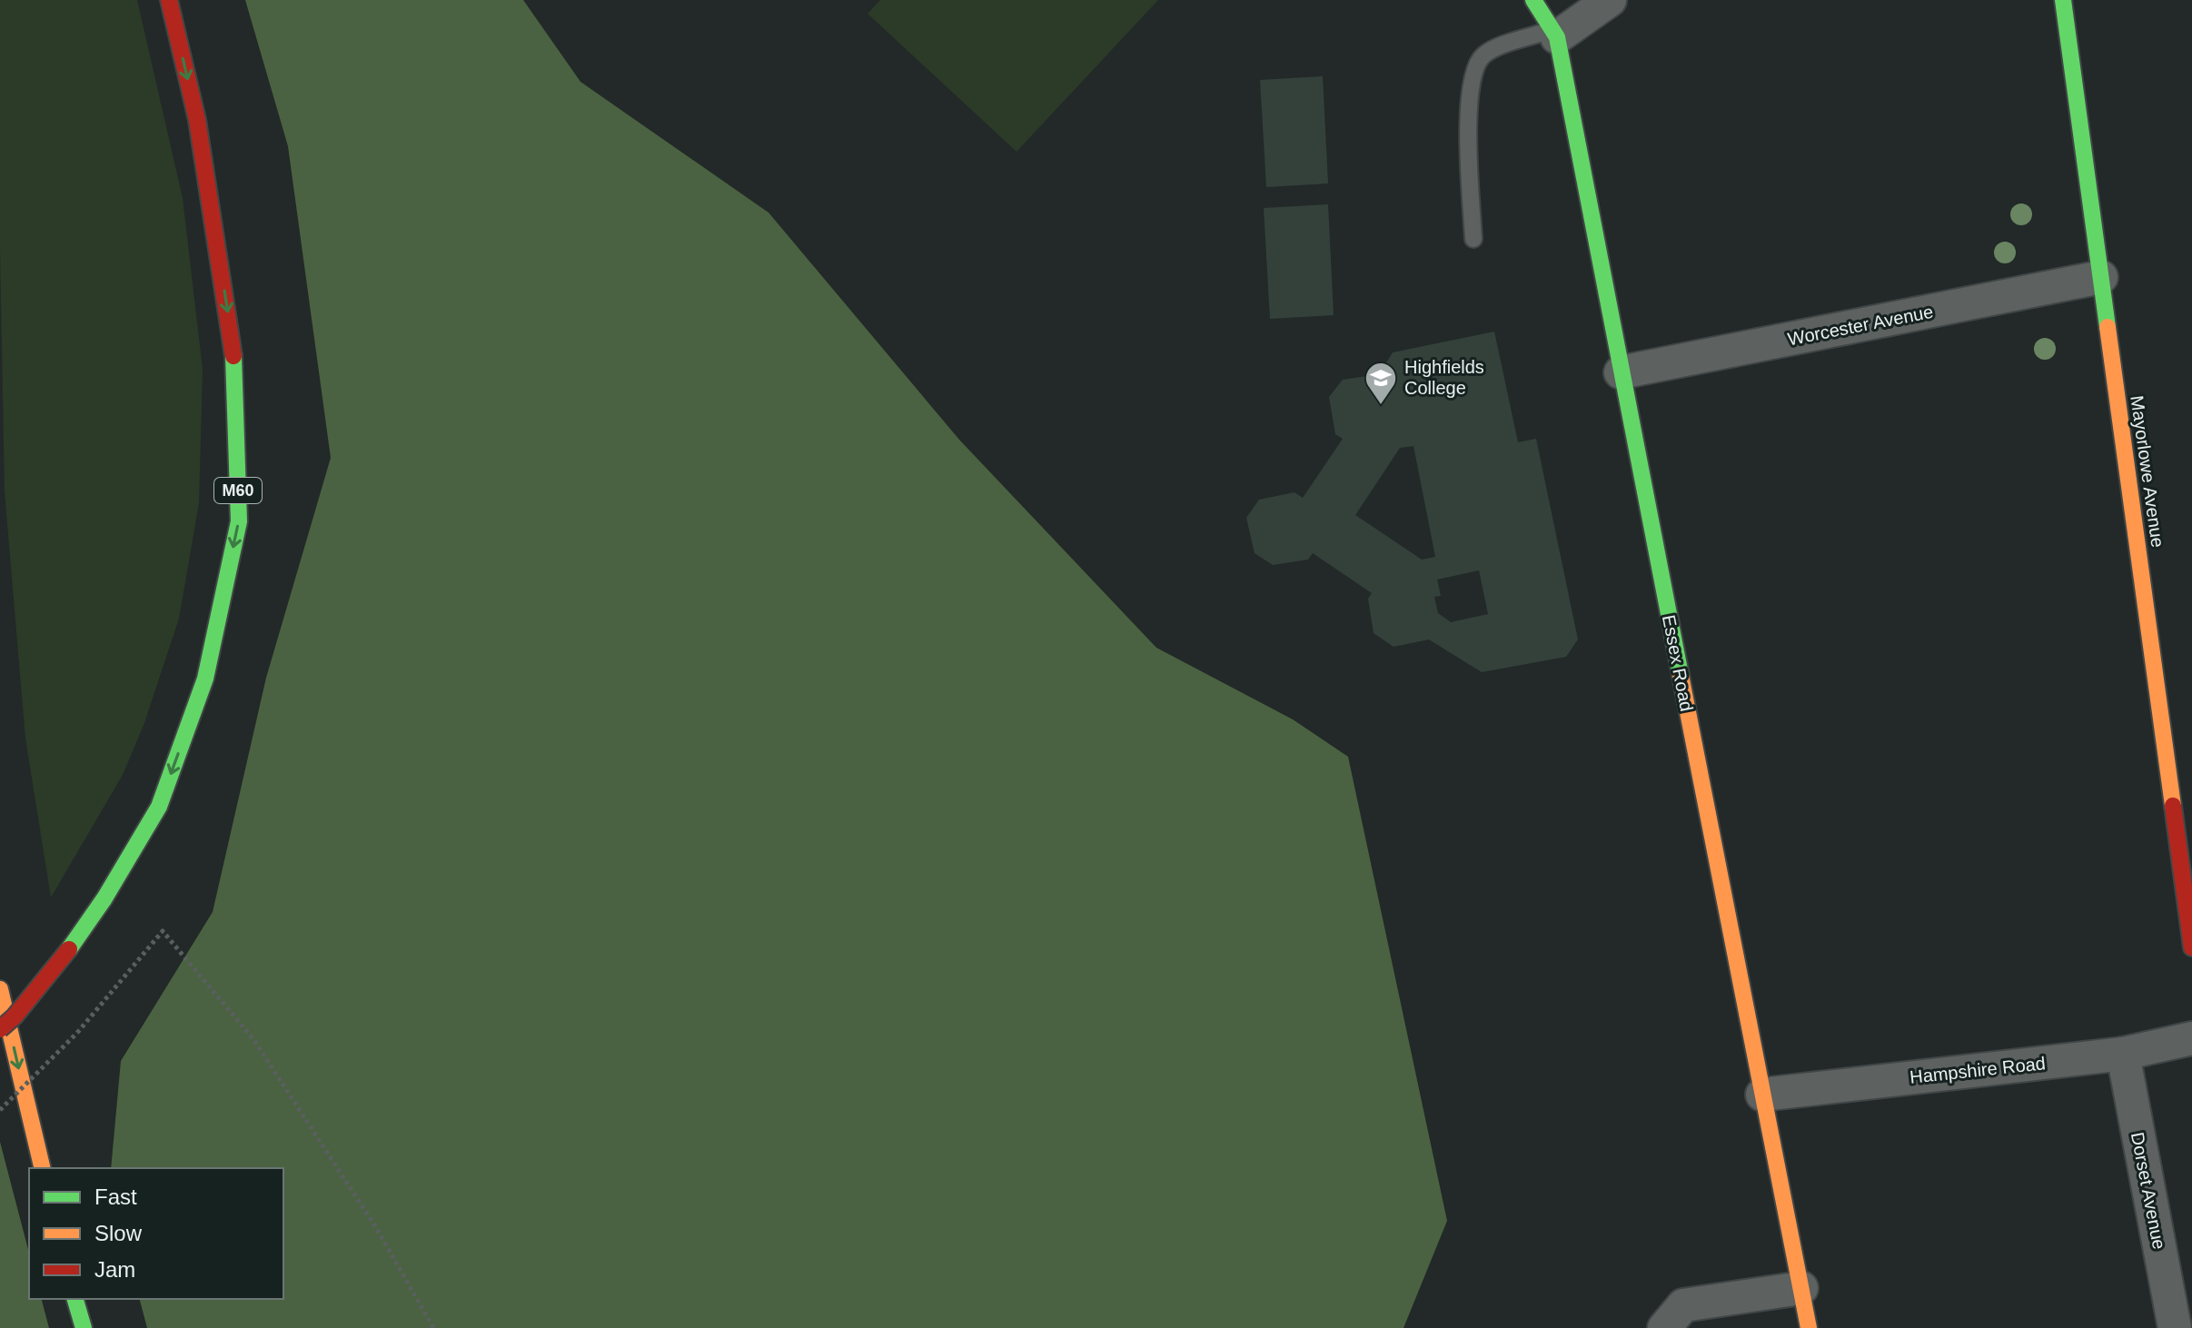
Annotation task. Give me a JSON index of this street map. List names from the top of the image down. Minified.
{"streets":{"main road":["Mayorlowe Avenue","M60","Essex Road"],"street":["Worcester Avenue","Hampshire Road","Dorset Avenue"]},"crossings":[["Worcester Avenue","Mayorlowe Avenue"],["Worcester Avenue","Essex Road"],["Essex Road","Hampshire Road"],["Hampshire Road","Dorset Avenue"]],"places":{"school or university":["Highfields College"]},"legend":["Fast","Slow","Jam"]}
